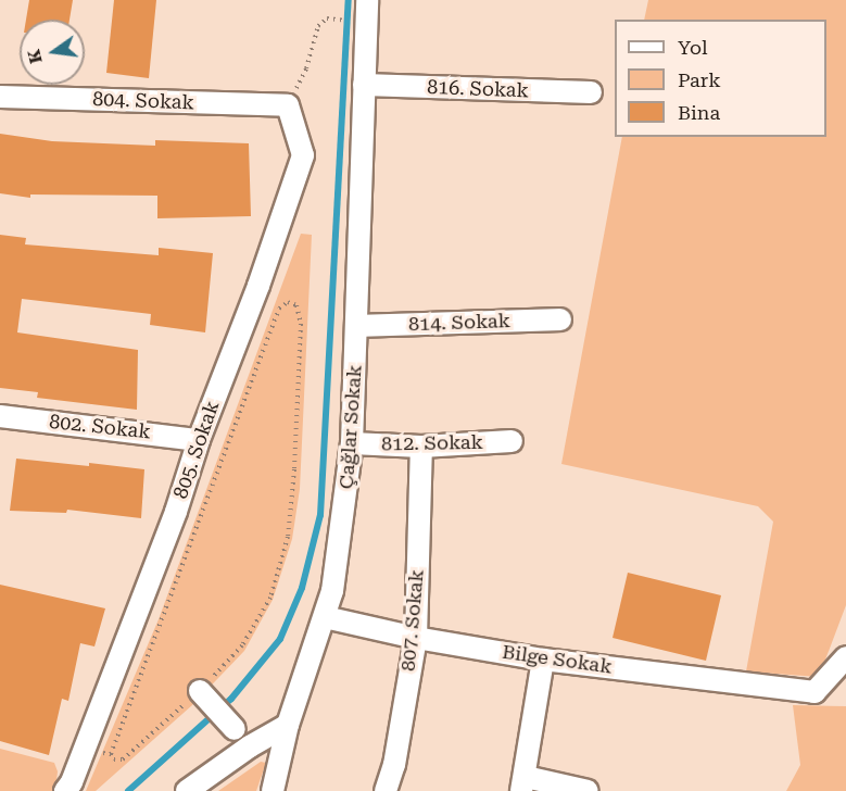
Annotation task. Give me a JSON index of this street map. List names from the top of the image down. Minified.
{"streets":{"street":["816. Sokak","804. Sokak","814. Sokak","802. Sokak","Çağlar Sokak","812. Sokak","805. Sokak","807. Sokak","Bilge Sokak"]},"crossings":[["816. Sokak","Çağlar Sokak"],["804. Sokak","805. Sokak"],["814. Sokak","Çağlar Sokak"],["802. Sokak","805. Sokak"],["Çağlar Sokak","812. Sokak"],["Çağlar Sokak","Bilge Sokak"],["812. Sokak","807. Sokak"],["807. Sokak","Bilge Sokak"]],"legend":["Yol","Park","Bina"],"north":"left"}
